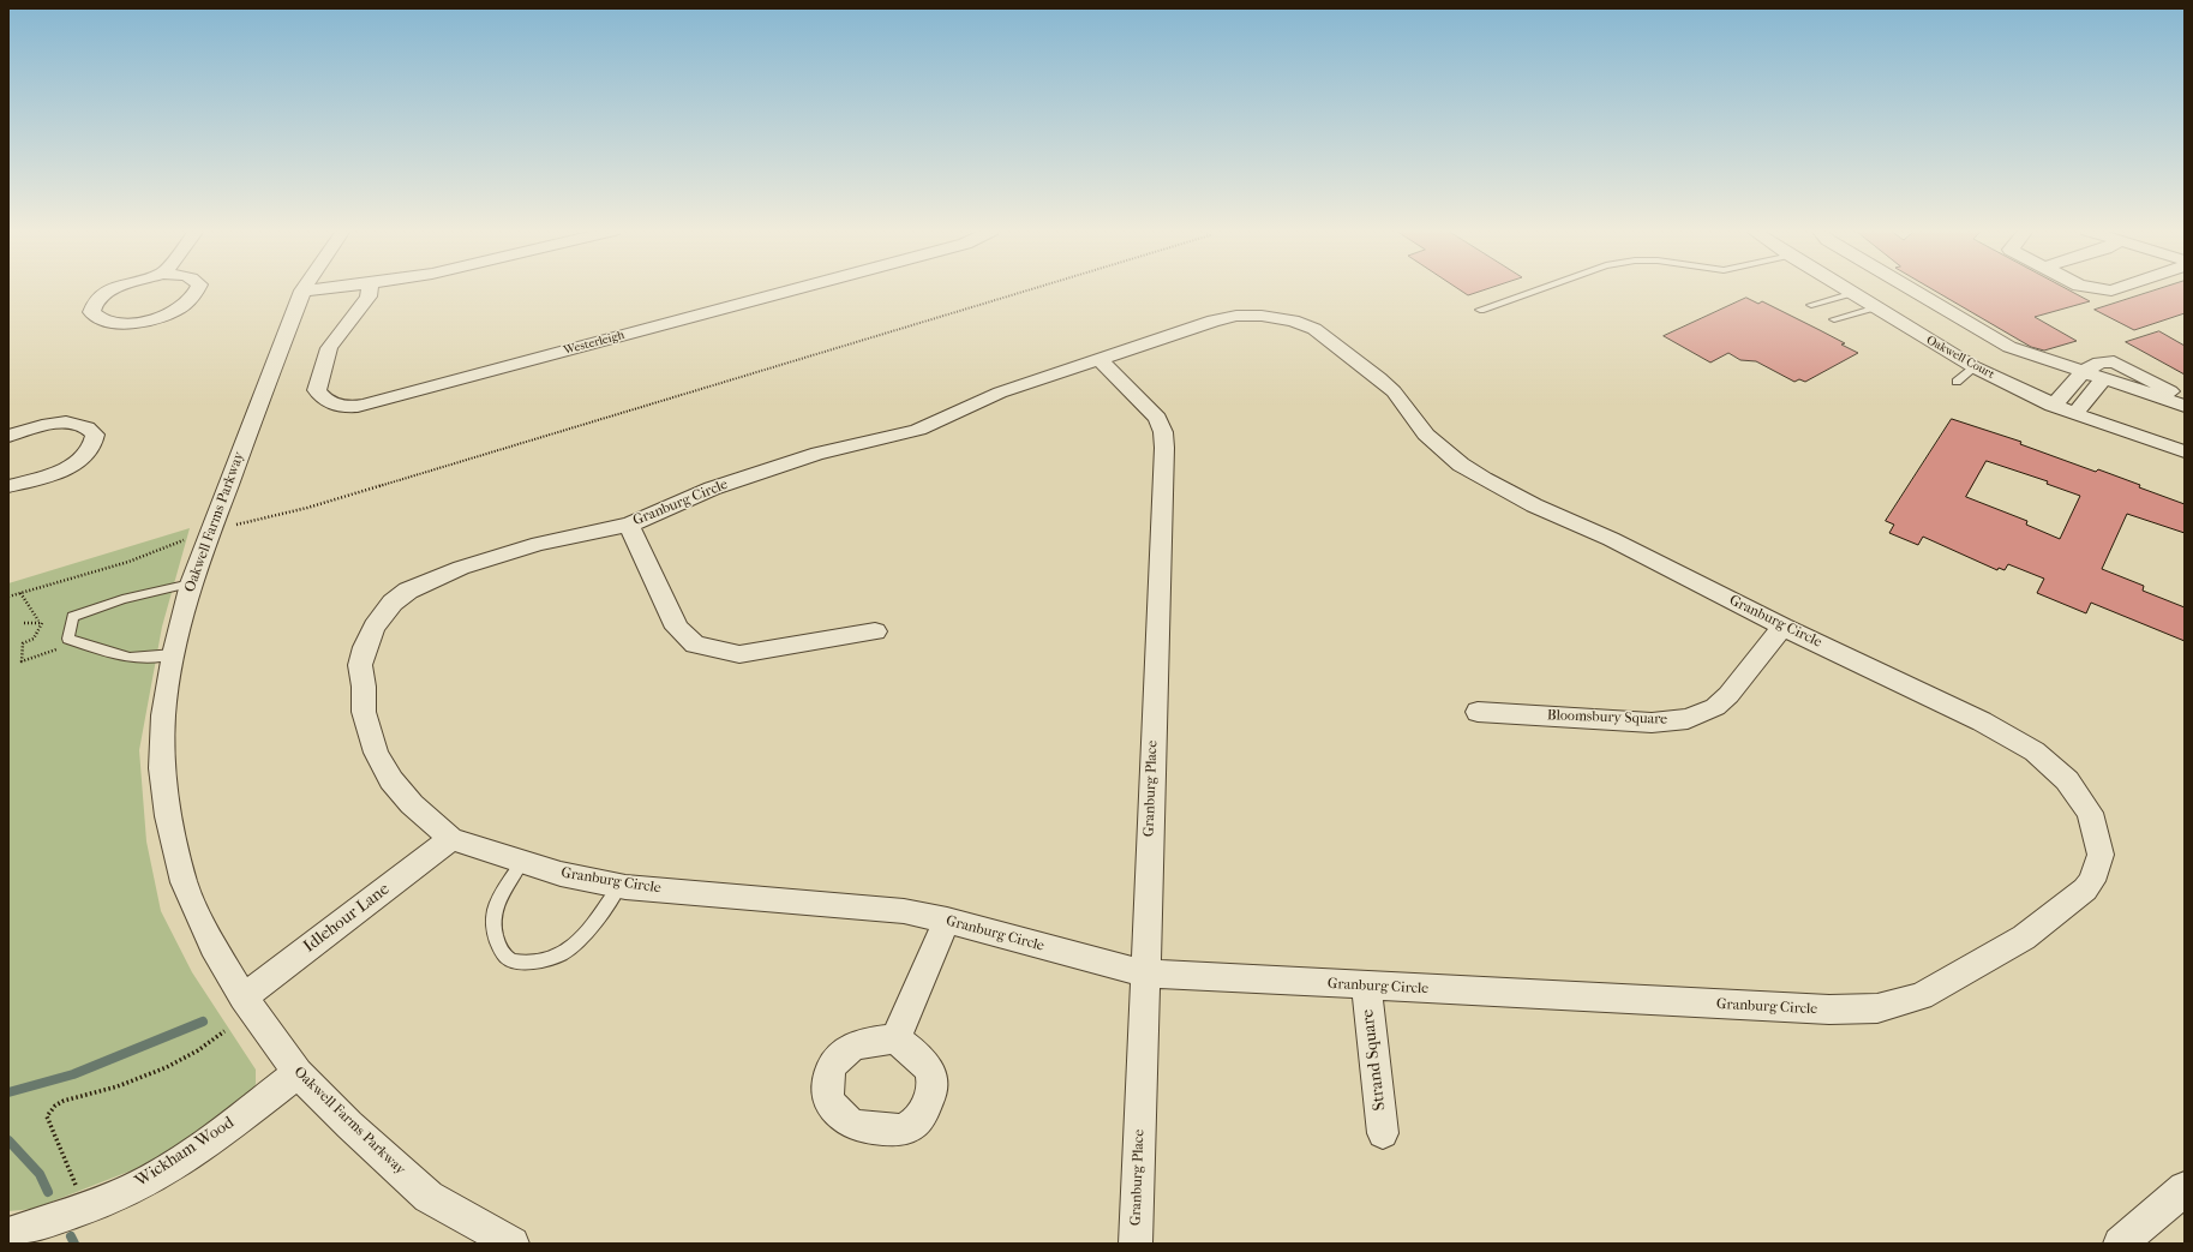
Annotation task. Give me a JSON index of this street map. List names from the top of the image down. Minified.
{"streets":{"street":["Westerleigh","Oakwell Court","Granburg Circle","Oakwell Farms Parkway","Bloomsbury Square","Granburg Place","Idlehour Lane","Strand Square","Wickham Wood"]},"crossings":[["Granburg Circle","Bloomsbury Square"],["Granburg Circle","Granburg Place"],["Granburg Circle","Idlehour Lane"],["Granburg Circle","Strand Square"],["Oakwell Farms Parkway","Idlehour Lane"],["Oakwell Farms Parkway","Wickham Wood"]]}
